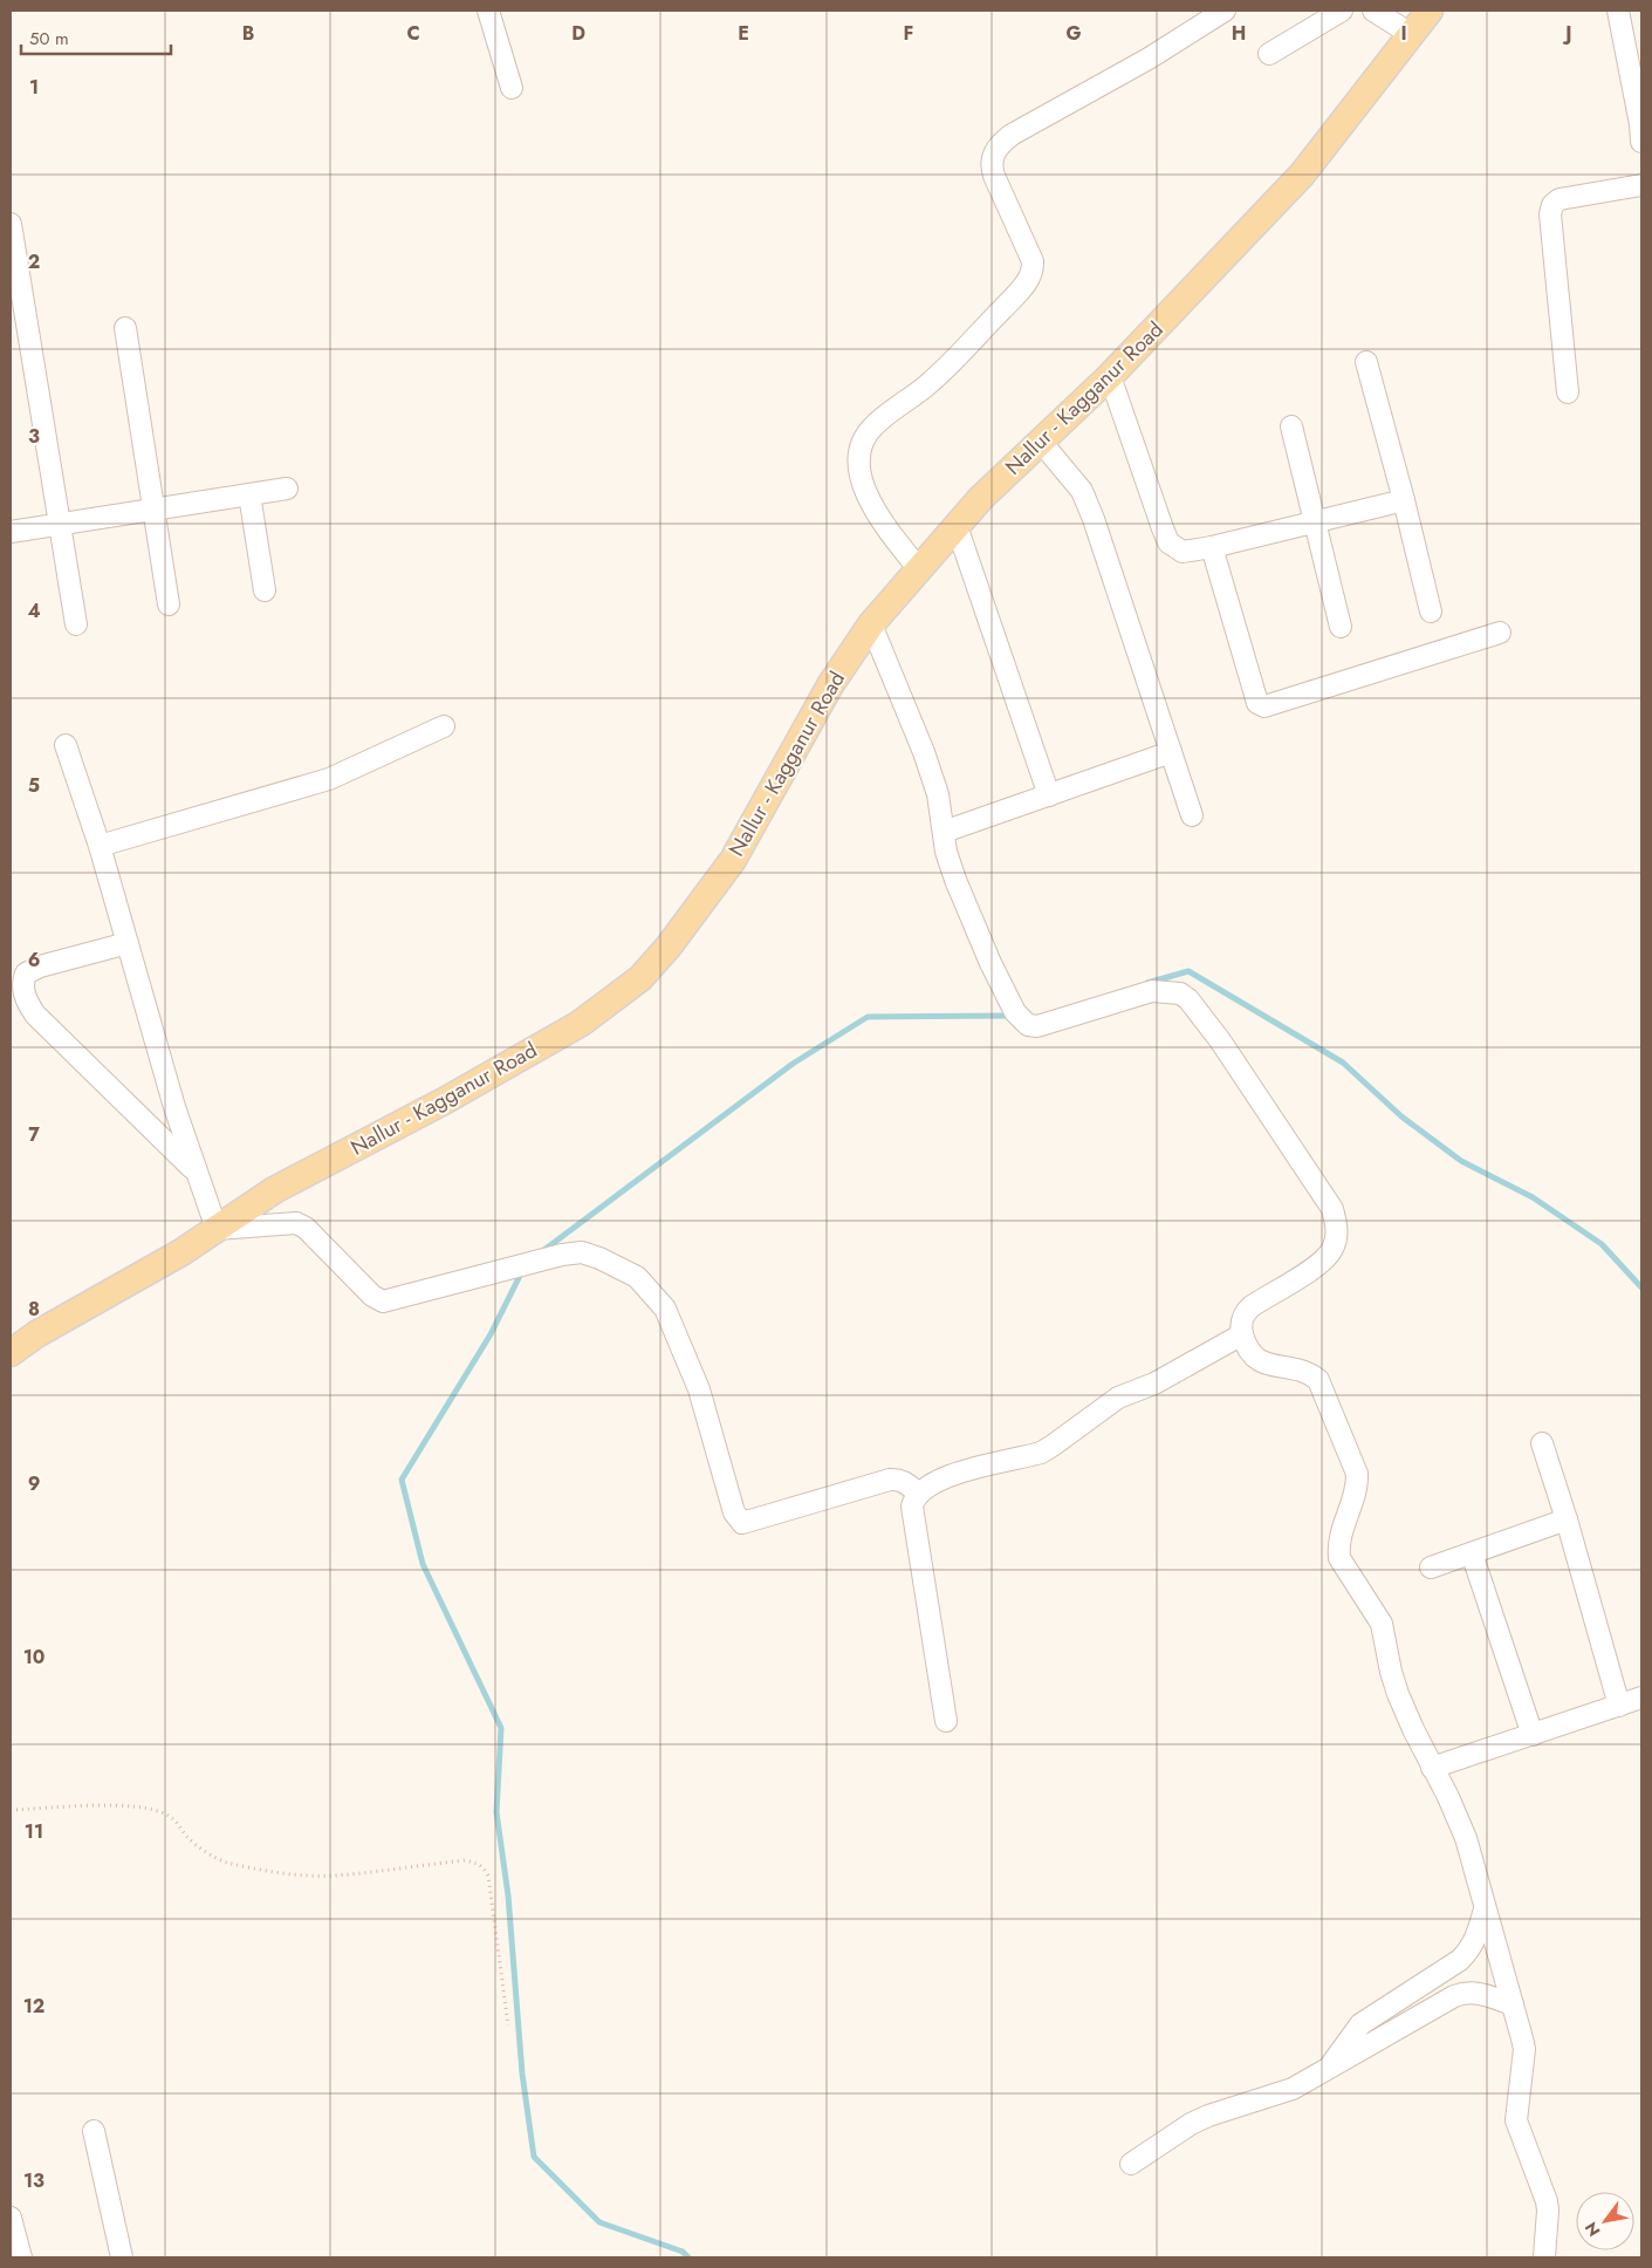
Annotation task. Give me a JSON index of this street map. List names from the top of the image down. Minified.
{"streets":{"main road":["Nallur - Kagganur Road"]},"scale_bar":"50 m","north":"bottom left","grid":{"columns":["B","C","D","E","F","G","H","I","J"],"rows":["1","2","3","4","5","6","7","8","9","10","11","12","13"]}}
